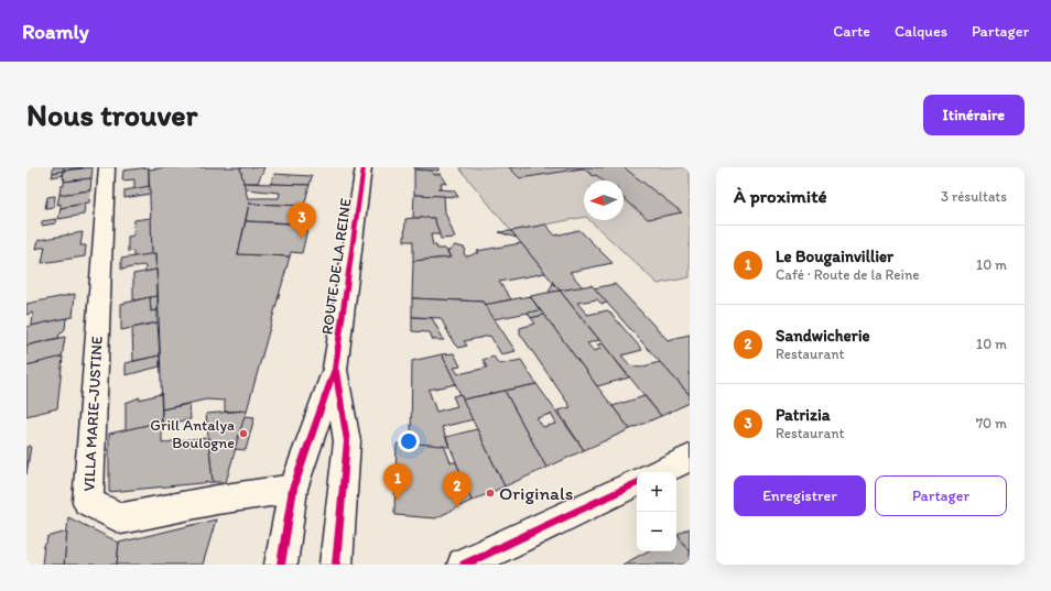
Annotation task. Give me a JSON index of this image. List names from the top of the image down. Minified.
{"streets":{"main road":["ROUTE DE LA REINE","VILLA MARIE-JUSTINE"]},"crossings":[["ROUTE DE LA REINE","VILLA MARIE-JUSTINE"]],"places":["Grill Antalya Boulogne","Originals"],"north":"left","page":{"header":"Roamly","nav":["Carte","Calques","Partager"],"buttons":["Itinéraire",["Enregistrer","Partager"]],"title":"Nous trouver","heading":["À proximité","3 résultats"],"pins":["3","1","2"],"list":[{"mark":"1","name":"Le Bougainvillier","note":"Café · Route de la Reine","value":"10 m"},{"mark":"2","name":"Sandwicherie","note":"Restaurant","value":"10 m"},{"mark":"3","name":"Patrizia","note":"Restaurant","value":"70 m"}],"map_buttons":["+","−"]}}
